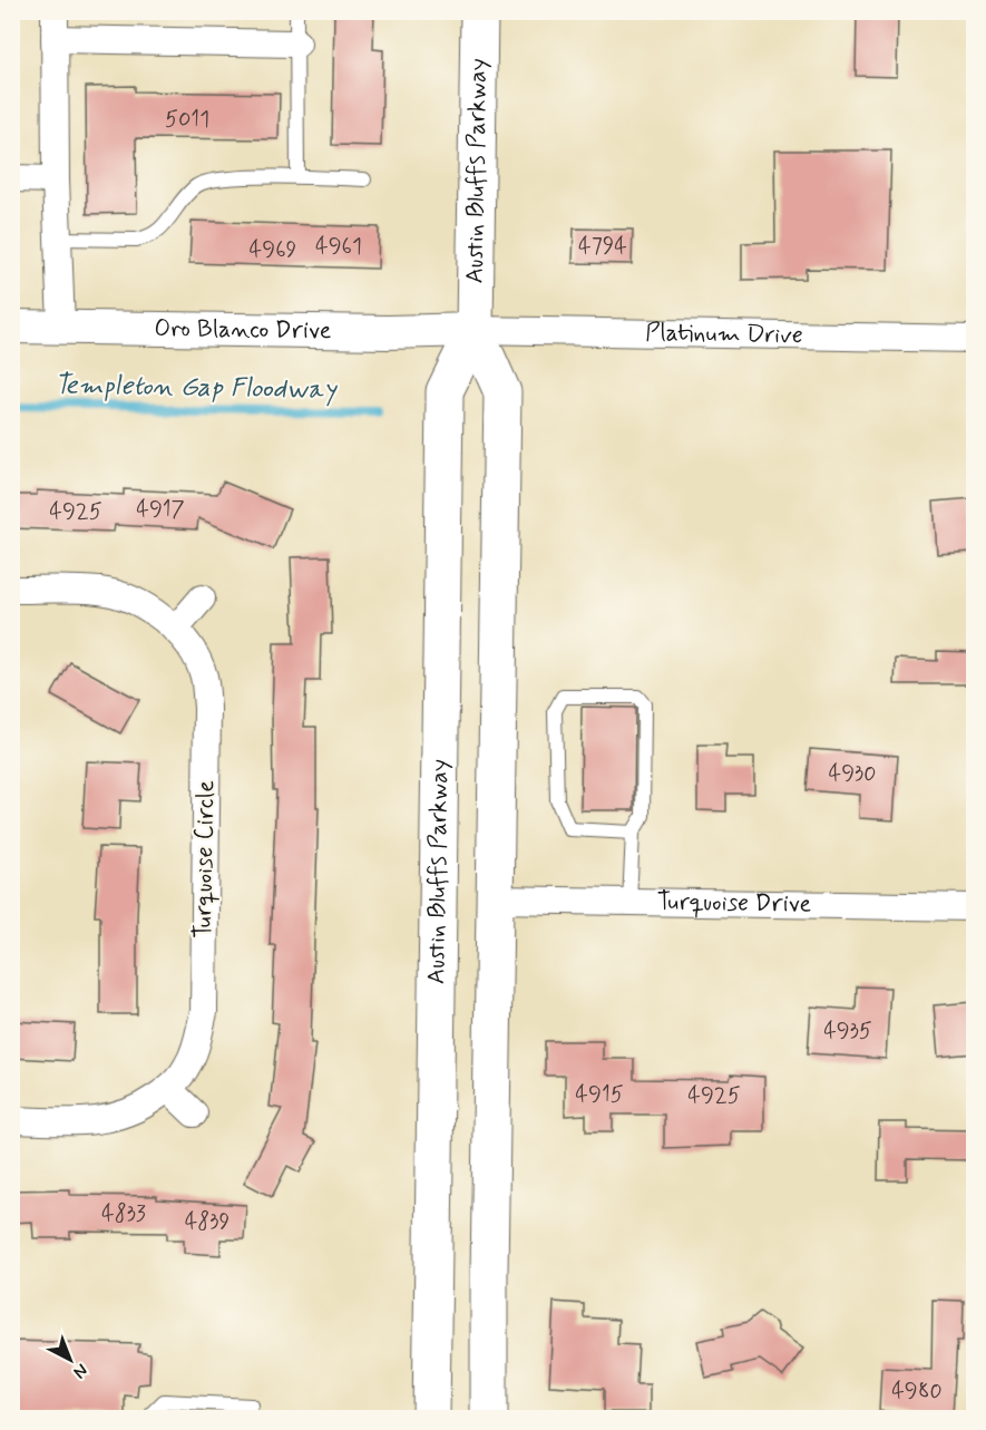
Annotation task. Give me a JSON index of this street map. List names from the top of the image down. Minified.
{"streets":{"main road":["Austin Bluffs Parkway"],"street":["Oro Blanco Drive","Platinum Drive","Turquoise Circle","Turquoise Drive"]},"crossings":[["Austin Bluffs Parkway","Oro Blanco Drive"],["Austin Bluffs Parkway","Platinum Drive"],["Austin Bluffs Parkway","Turquoise Drive"],["Oro Blanco Drive","Platinum Drive"]],"water":["Templeton Gap Floodway"],"house_numbers":["5011","4961","4794","4969","4917","4925","4930","4935","4915","4925","4833","4839","4980"],"north":"bottom right"}
